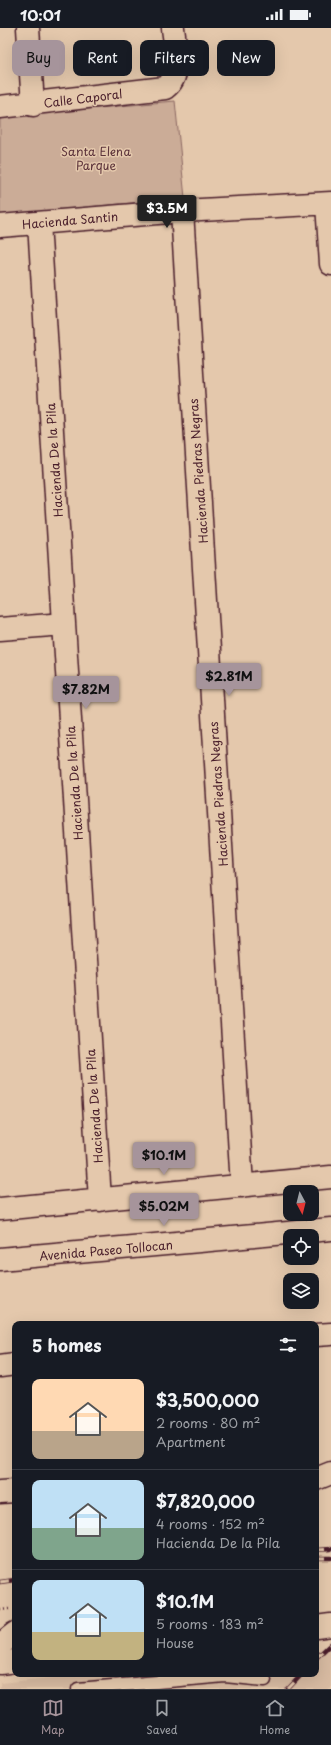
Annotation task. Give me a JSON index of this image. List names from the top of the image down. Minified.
{"streets":{"main road":["Calle Caporal","Hacienda Santin","Hacienda De la Pila","Hacienda Piedras Negras","Avenida Paseo Tollocan"]},"crossings":[["Hacienda Santin","Hacienda De la Pila"],["Hacienda Santin","Hacienda Piedras Negras"]],"parks":["Santa Elena Parque"],"north":"bottom","page":{"status":"10:01","chip":["Buy","Rent","Filters","New"],"price":["$3.5M","$2.81M","$7.82M","$10.1M","$5.02M"],"heading":"5 homes","list":[{"name":"$3,500,000","note":"2 rooms · 80 m² · Apartment"},{"name":"$7,820,000","note":"4 rooms · 152 m² · Hacienda De la Pila"},{"name":"$10.1M","note":"5 rooms · 183 m² · House"}],"tabs":["Map","Saved","Home"]}}
